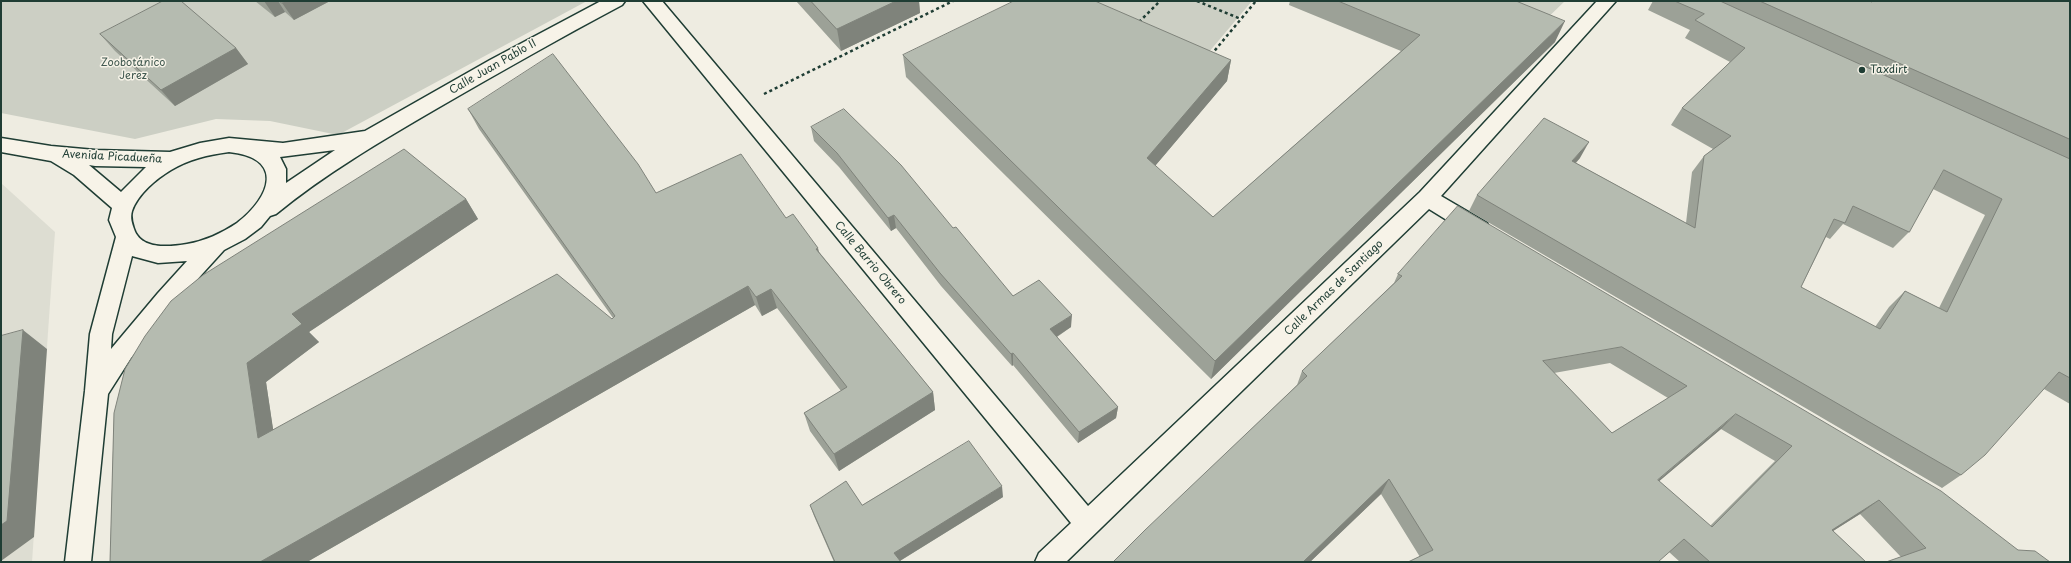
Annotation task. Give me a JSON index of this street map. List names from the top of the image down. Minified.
{"streets":{"street":["Calle Juan Pablo II","Avenida Picadueña","Calle Barrio Obrero","Calle Armas de Santiago"]},"crossings":[["Calle Juan Pablo II","Avenida Picadueña"],["Calle Barrio Obrero","Calle Armas de Santiago"]],"parks":["Zoobotánico Jerez"],"places":["Taxdirt"]}
